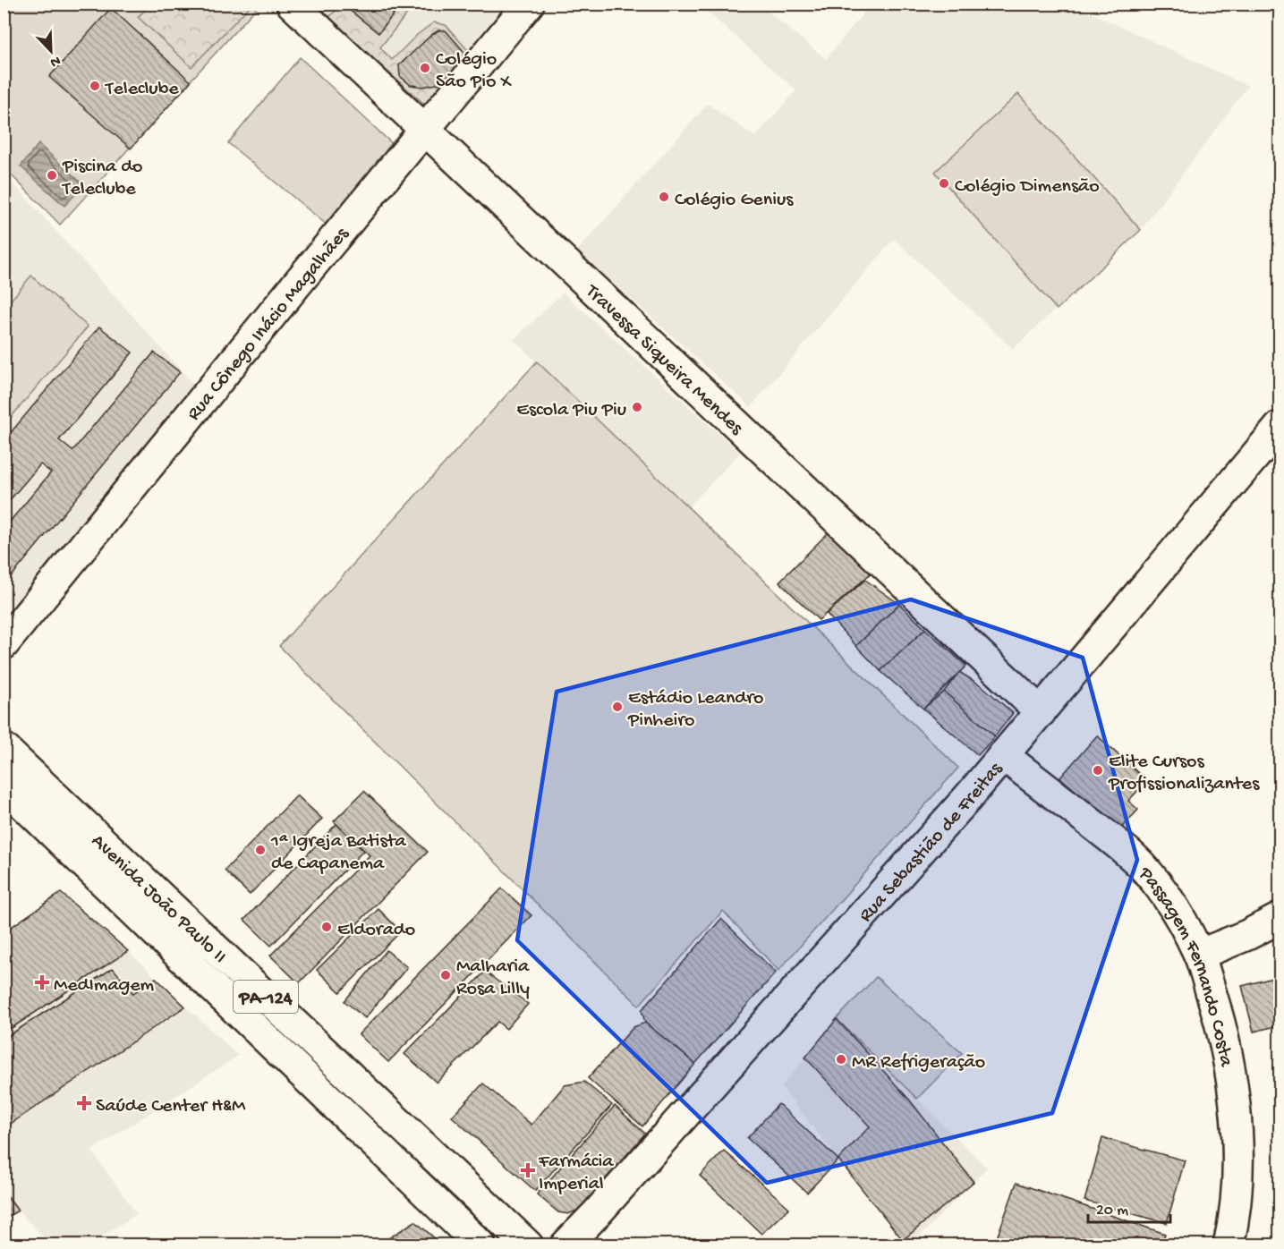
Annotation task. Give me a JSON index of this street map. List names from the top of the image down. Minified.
{"streets":{"street":["Rua Cônego Inácio Magalhães","Travessa Siqueira Mendes","Rua Sebastião de Freitas","Avenida João Paulo II","Passagem Fernando Costa","PA-124"]},"crossings":[["Rua Cônego Inácio Magalhães","Travessa Siqueira Mendes"],["Travessa Siqueira Mendes","Rua Sebastião de Freitas"],["Rua Sebastião de Freitas","Passagem Fernando Costa"]],"places":{"other":["Colégio São Pio X","Teleclube","Piscina do Teleclube","Colégio Dimensão","Colégio Genius","Escola Piu Piu","Estádio Leandro Pinheiro","Elite Cursos Profissionalizantes","1ª Igreja Batista de Capanema","Eldorado","Malharia Rosa Lilly","MR Refrigeração"],"health":["MedImagem","Saúde Center H&M","Farmácia Imperial"]},"scale_bar":"20 m","north":"bottom right"}
